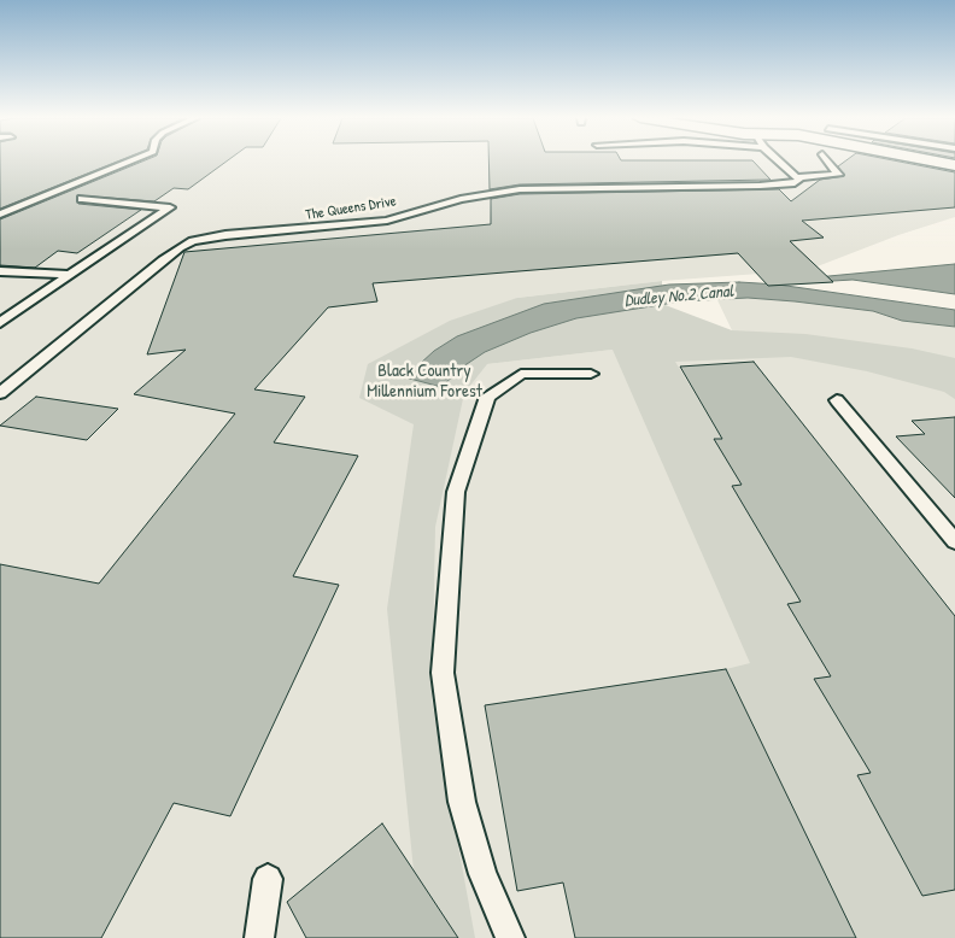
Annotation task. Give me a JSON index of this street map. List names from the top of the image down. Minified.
{"streets":{"lane":["The Queens Drive"]},"water":["Dudley No.2 Canal"],"parks":["Black Country Millennium Forest"]}
